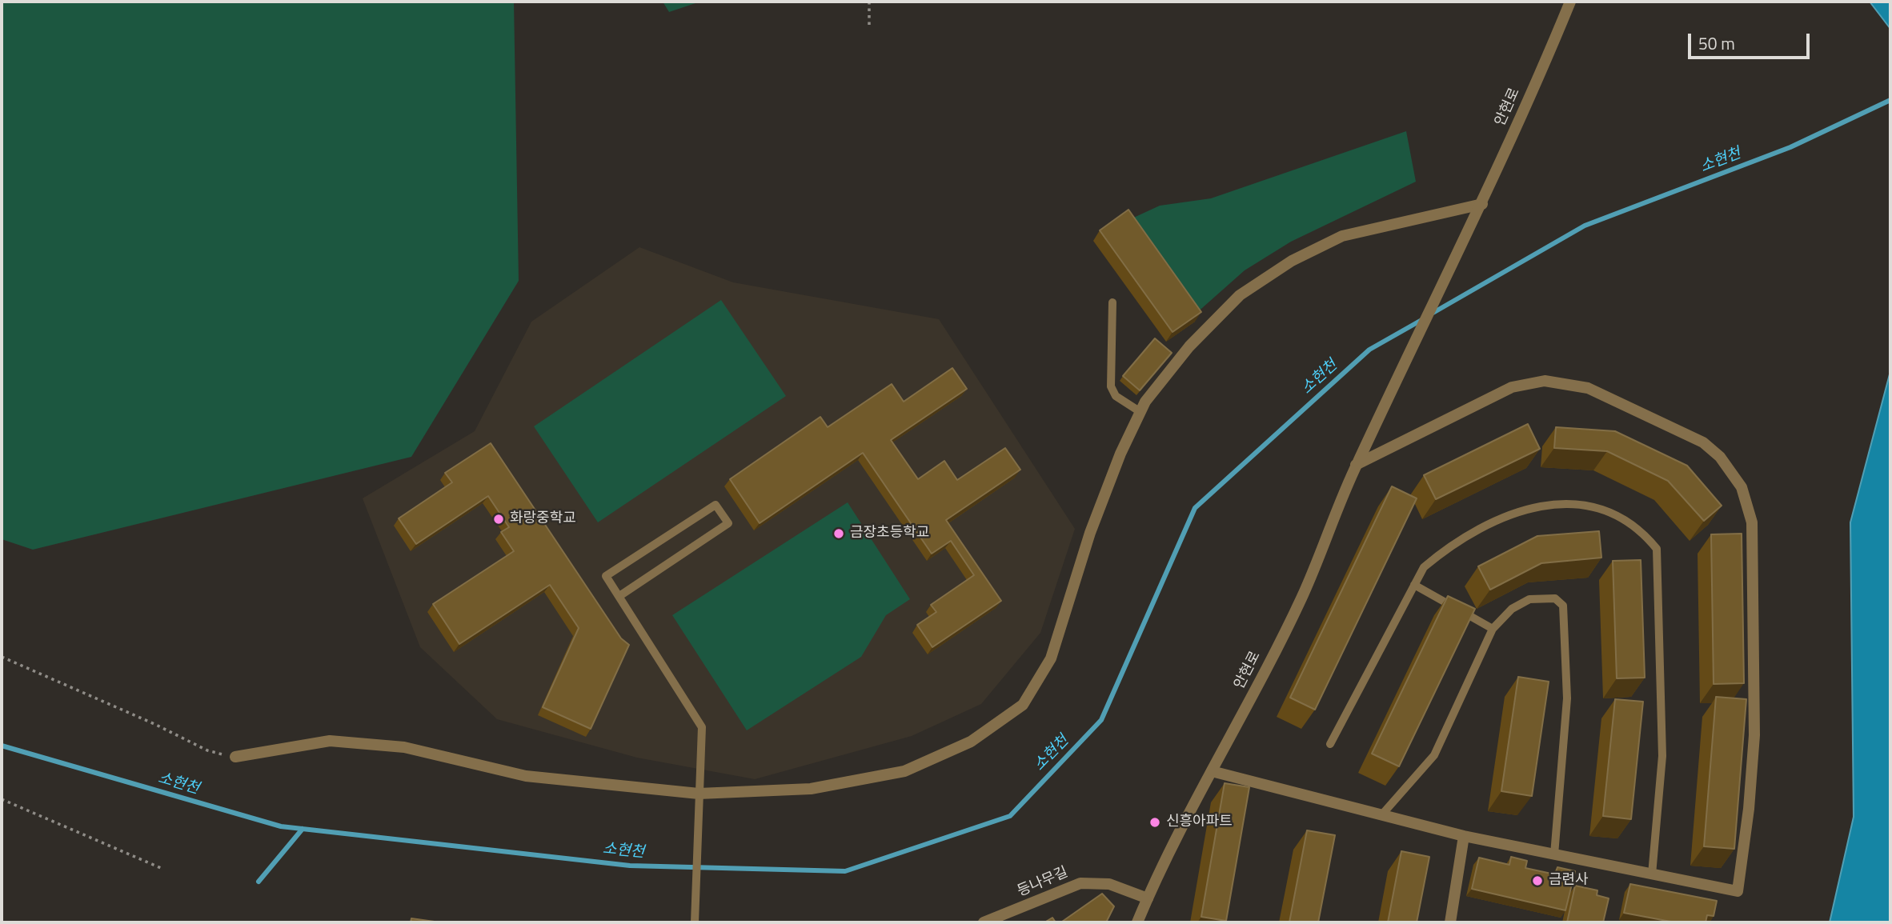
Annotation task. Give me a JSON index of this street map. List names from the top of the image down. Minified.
{"streets":{"street":["안현로","등나무길"]},"crossings":[["안현로","등나무길"]],"water":["소현천"],"places":["화랑중학교","금장초등학교","신흥아파트","금련사"],"scale_bar":"50 m"}
